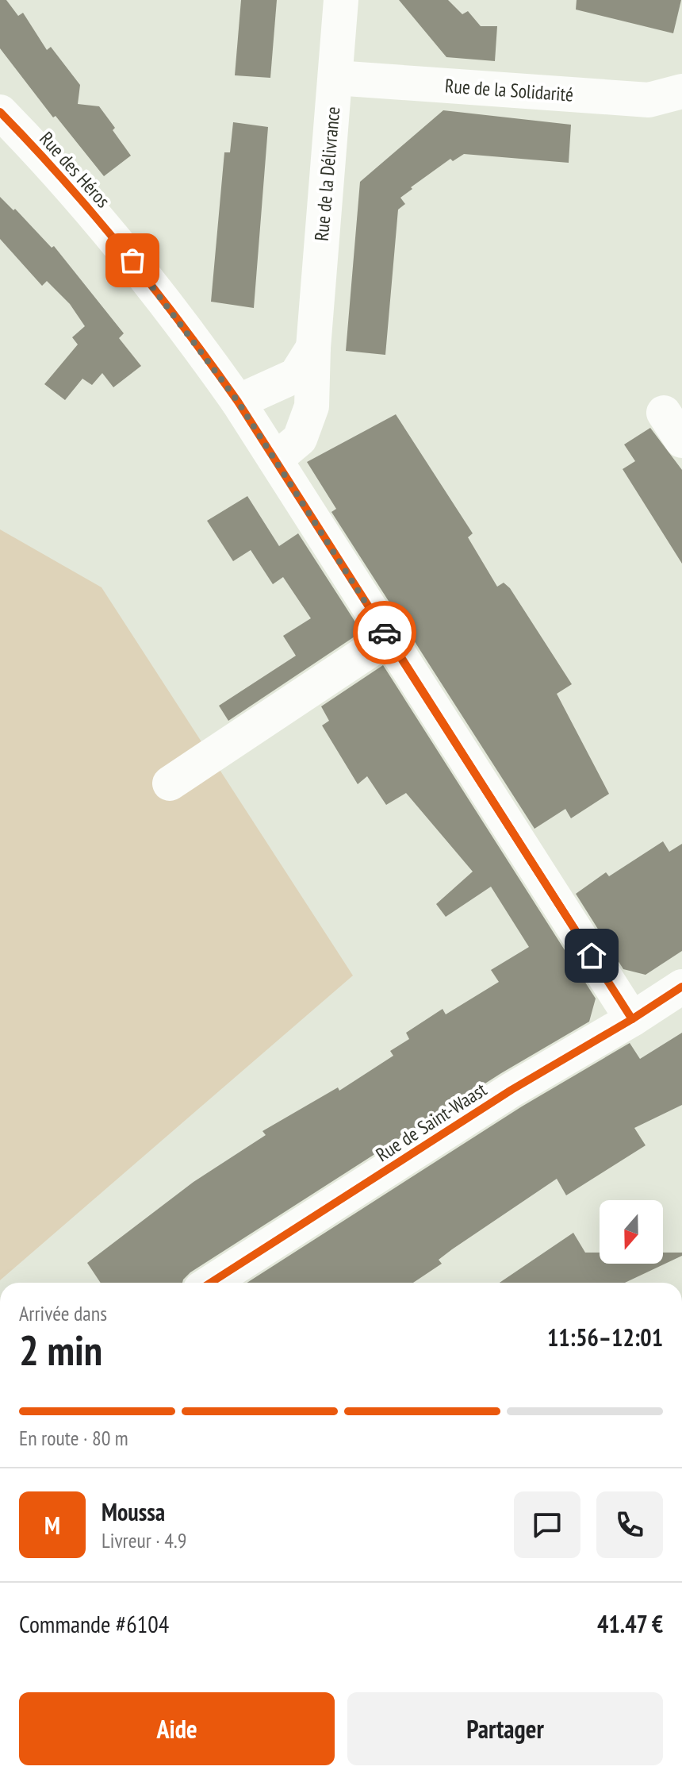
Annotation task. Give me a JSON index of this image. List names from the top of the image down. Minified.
{"streets":{"street":["Rue de la Solidarité","Rue des Héros","Rue de la Délivrance","Rue de Saint-Waast"]},"crossings":[["Rue de la Solidarité","Rue de la Délivrance"],["Rue des Héros","Rue de la Délivrance"],["Rue des Héros","Rue de Saint-Waast"]],"north":"bottom","page":{"heading":["2 min","Arrivée dans","11:56–12:01"],"panel":["Moussa","Livreur · 4.9","Commande #6104","41.47 €"],"bar":"En route · 80 m","round":"M","buttons":["Aide","Partager"]}}
